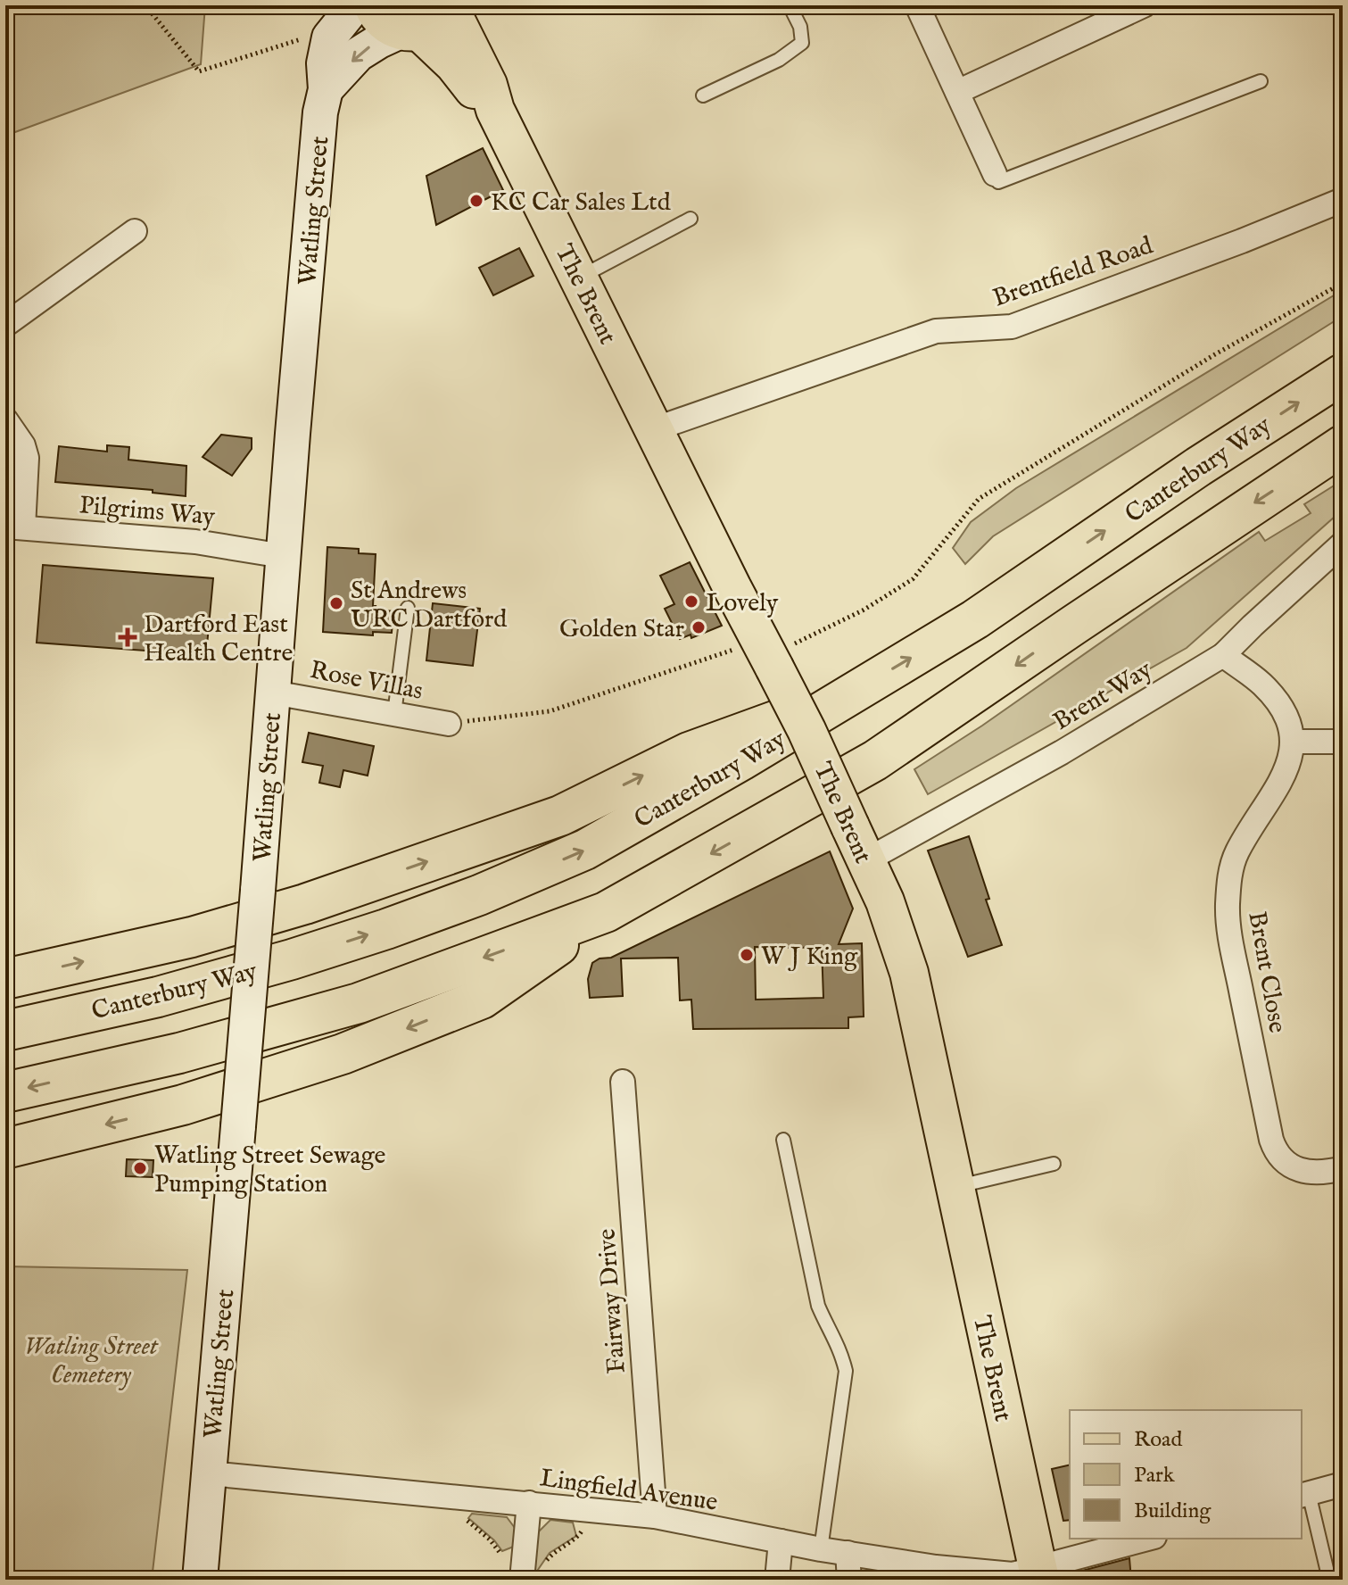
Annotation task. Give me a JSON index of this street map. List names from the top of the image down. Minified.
{"streets":{"highway":["Canterbury Way"],"main road":["Watling Street","The Brent"],"street":["Brentfield Road","Pilgrims Way","Rose Villas","Brent Way","Brent Close","Fairway Drive","Lingfield Avenue"]},"crossings":[["Watling Street","Pilgrims Way"],["Watling Street","Rose Villas"],["Watling Street","Lingfield Avenue"],["Brentfield Road","The Brent"],["The Brent","Brent Way"],["The Brent","Lingfield Avenue"],["Fairway Drive","Lingfield Avenue"]],"parks":["Watling Street Cemetery"],"places":{"other":["KC Car Sales Ltd","Lovely","St Andrews URC Dartford","Golden Star","W J King","Watling Street Sewage Pumping Station"],"health":["Dartford East Health Centre"]},"legend":["Road","Park","Building"]}
